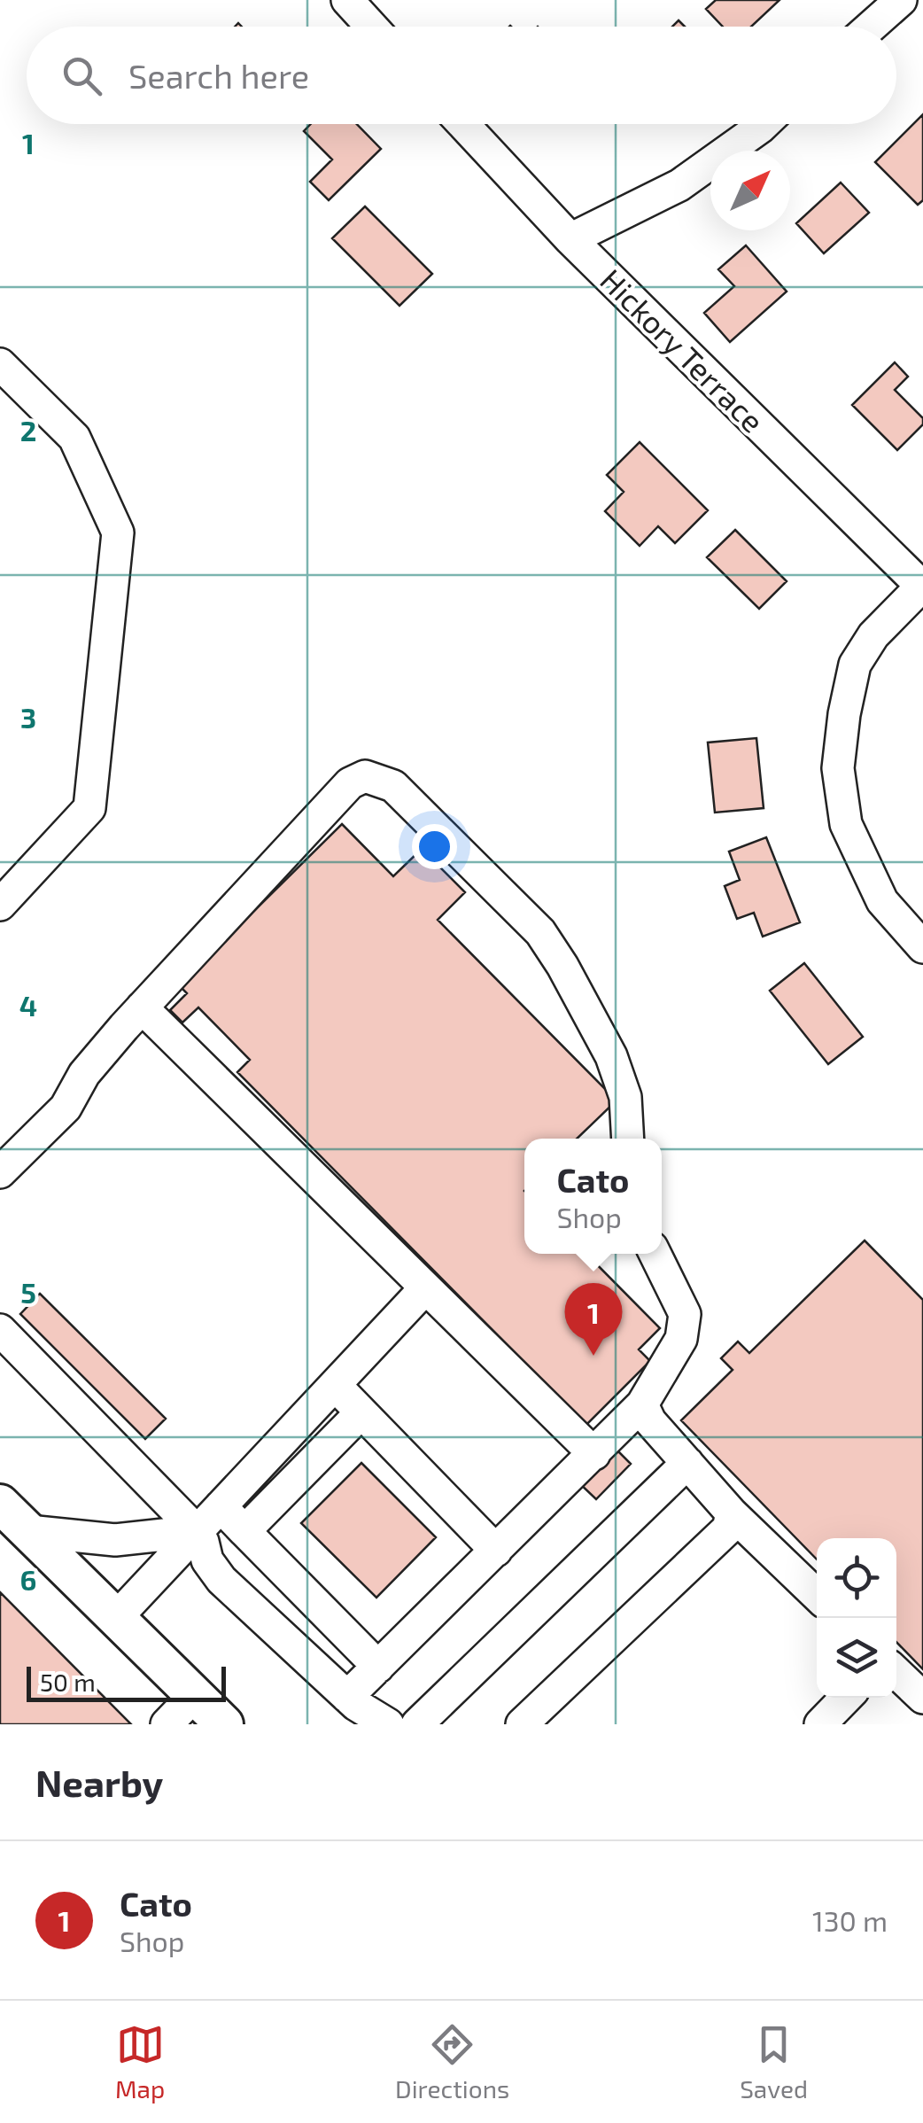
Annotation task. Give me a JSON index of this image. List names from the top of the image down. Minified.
{"streets":{"street":["Hickory Terrace"]},"scale_bar":"50 m","north":"top right","page":{"search":"Search here","popup":["Cato","Shop"],"pins":"1","scale":"50 m","heading":"Nearby","list":[{"mark":"1","name":"Cato","note":"Shop","value":"130 m"}],"nav":["Map","Directions","Saved"]},"grid":{"rows":["1","2","3","4","5","6"]}}
